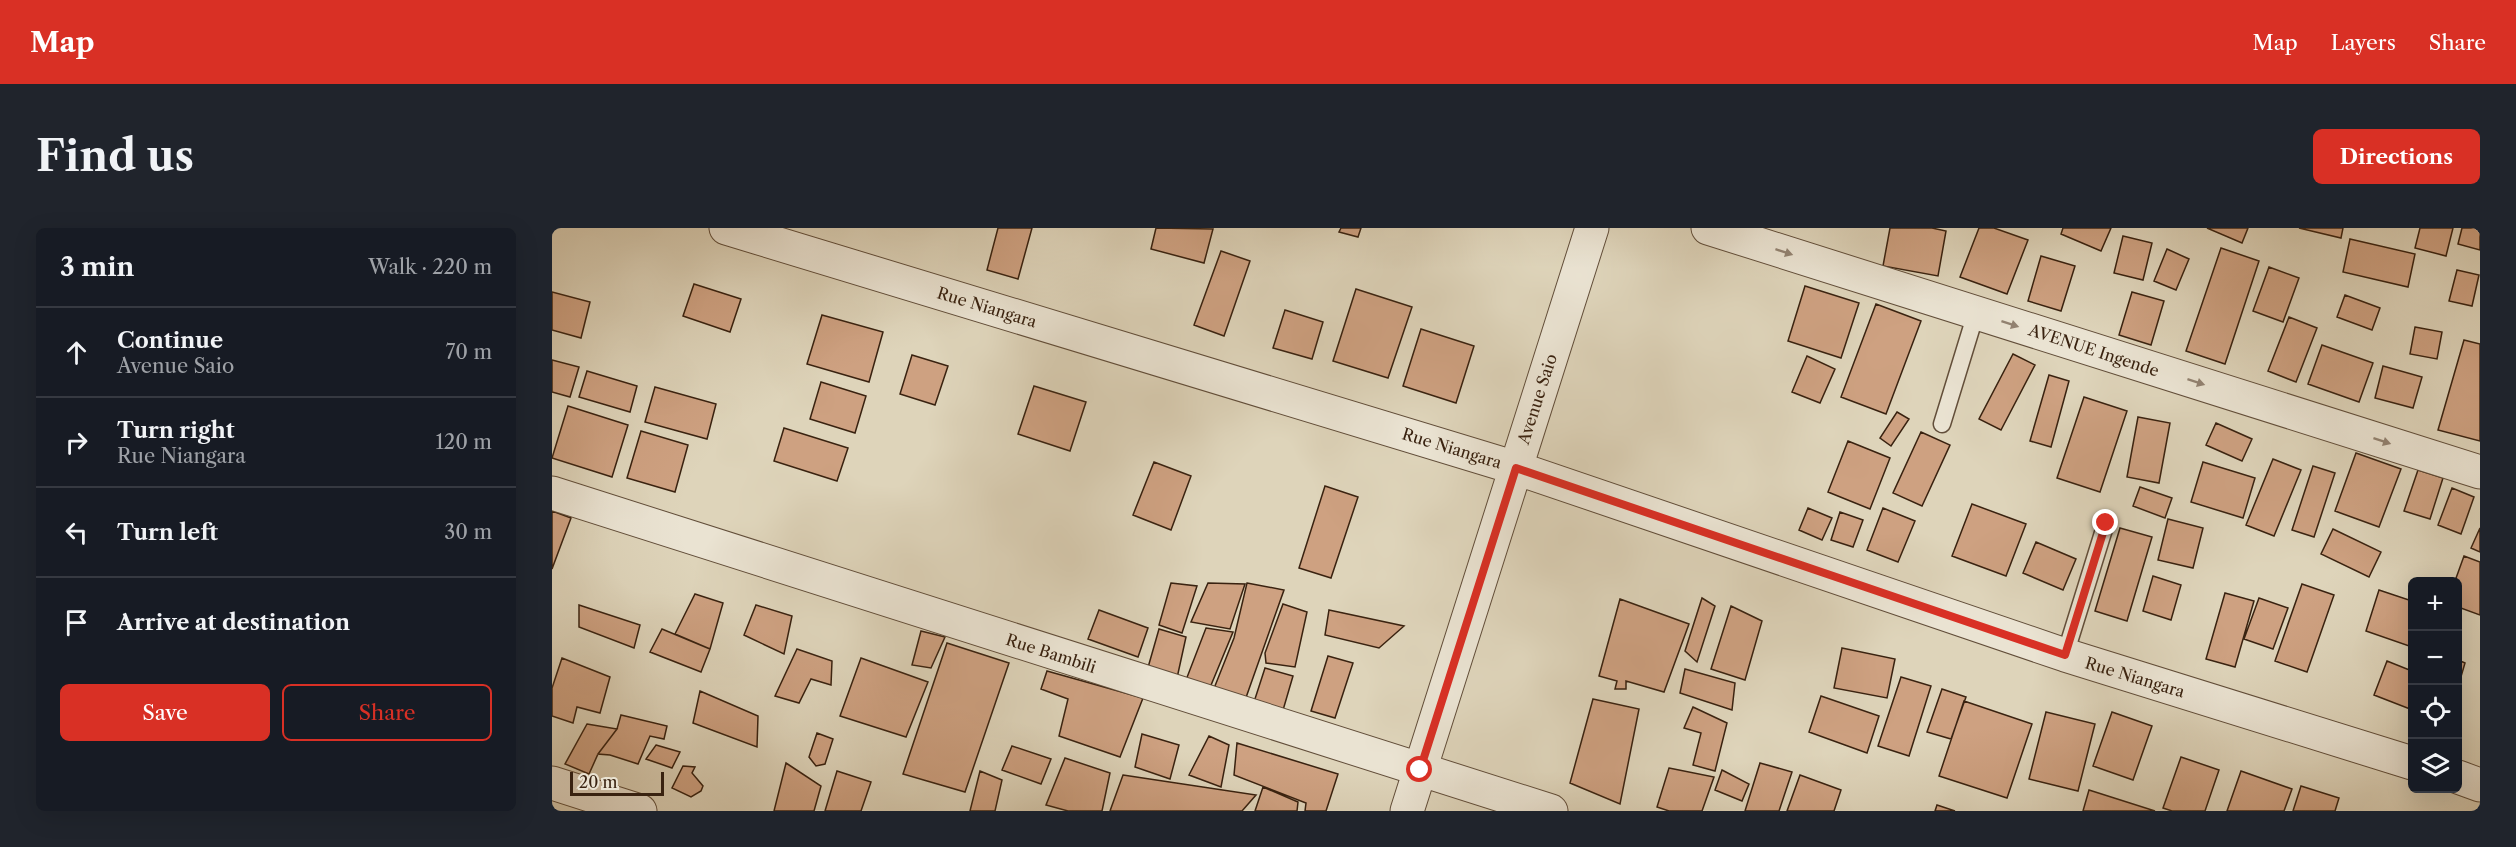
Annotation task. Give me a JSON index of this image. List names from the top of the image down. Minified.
{"streets":{"street":["Rue Niangara","AVENUE Ingende","Avenue Saio","Rue Bambili"]},"crossings":[["Rue Niangara","Avenue Saio"],["Avenue Saio","Rue Bambili"]],"one_way":["AVENUE Ingende"],"scale_bar":"20 m","page":{"header":"Map","nav":["Map","Layers","Share"],"buttons":["Directions",["Save","Share"]],"title":"Find us","heading":["3 min","Walk · 220 m"],"list":[["Continue","Avenue Saio","70 m"],["Turn right","Rue Niangara","120 m"],["Turn left","30 m"],"Arrive at destination"],"map_buttons":["+","−"],"scale":"20 m"}}
